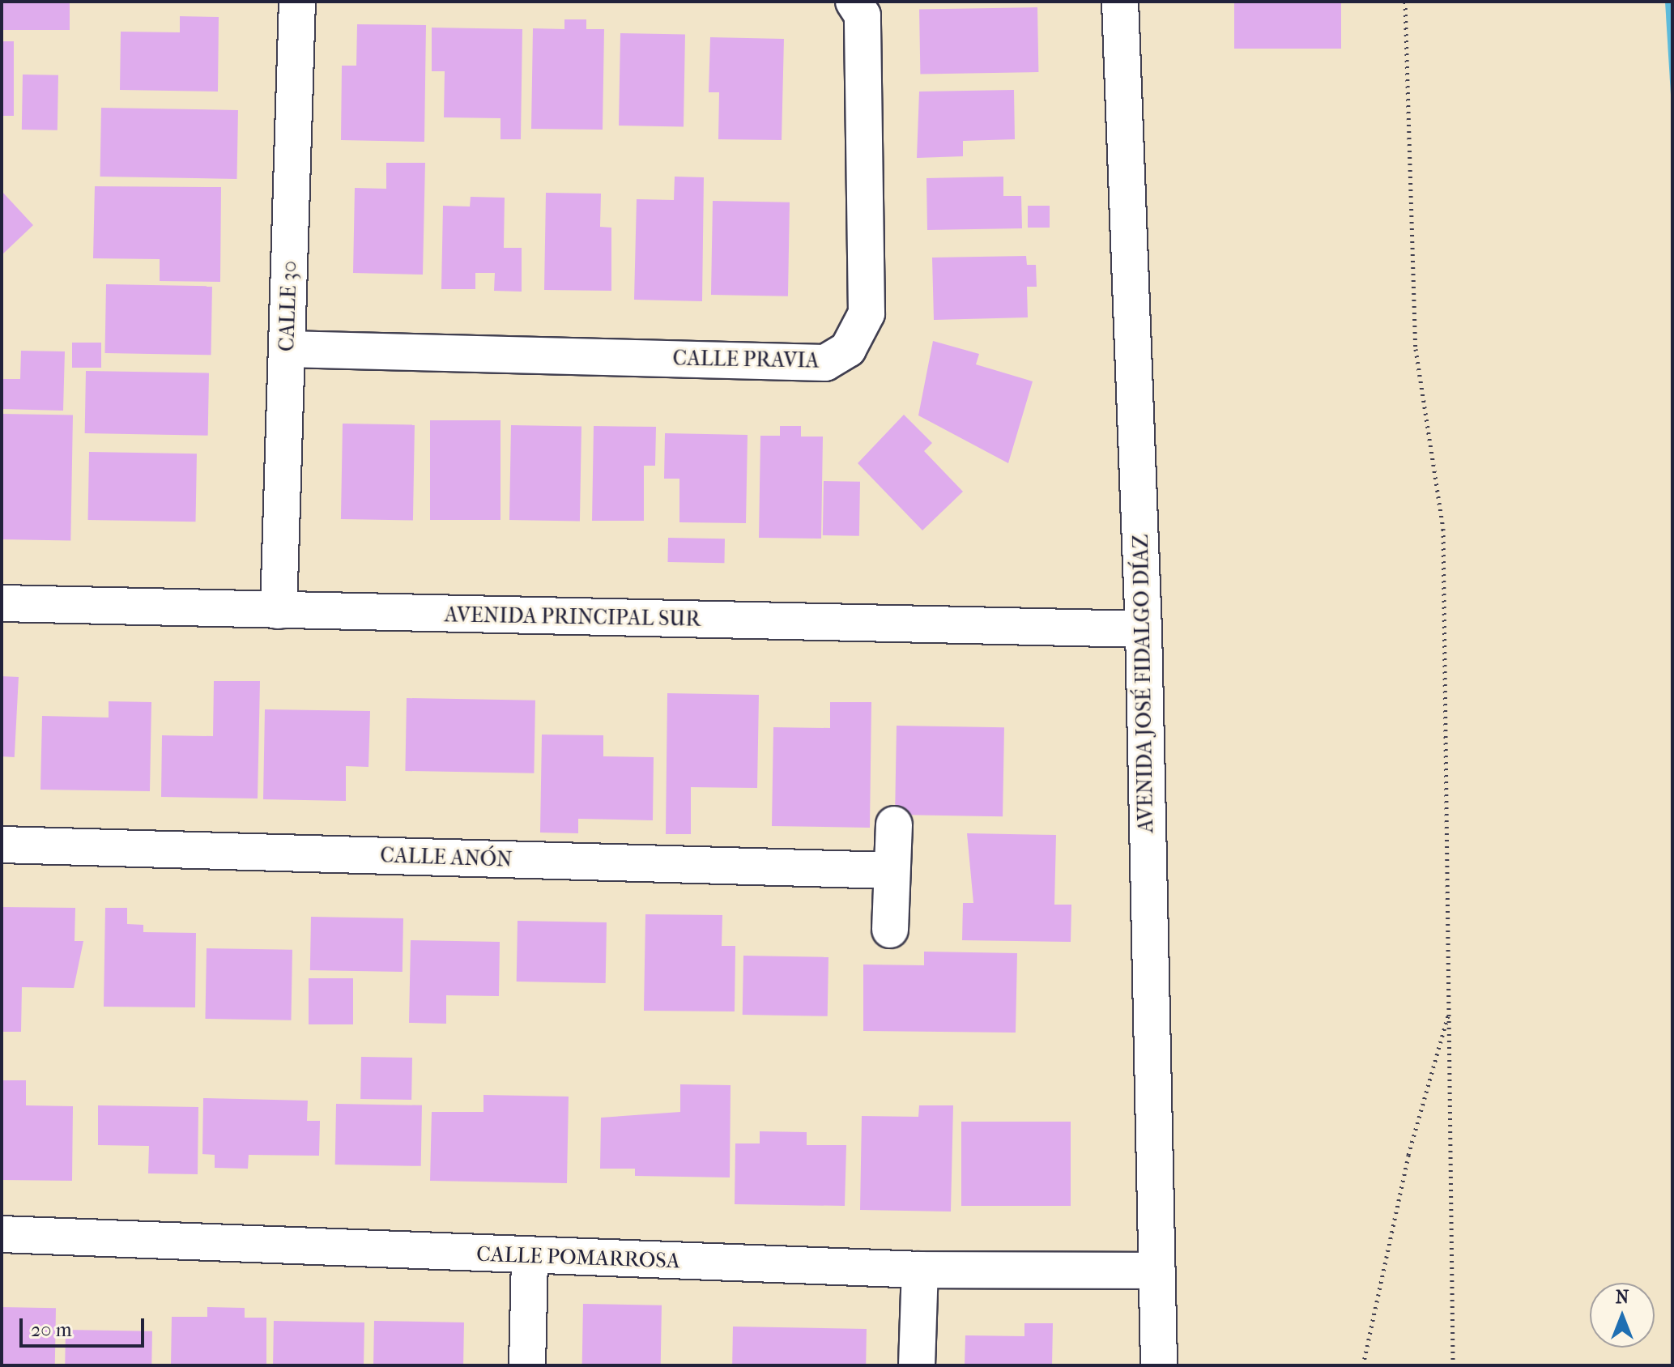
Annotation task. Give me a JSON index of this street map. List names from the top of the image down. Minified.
{"streets":{"street":["CALLE 30","CALLE PRAVIA","AVENIDA PRINCIPAL SUR","AVENIDA JOSÉ FIDALGO DÍAZ","CALLE ANÓN","CALLE POMARROSA"]},"crossings":[["CALLE 30","CALLE PRAVIA"],["CALLE 30","AVENIDA PRINCIPAL SUR"],["AVENIDA PRINCIPAL SUR","AVENIDA JOSÉ FIDALGO DÍAZ"],["AVENIDA JOSÉ FIDALGO DÍAZ","CALLE POMARROSA"]],"scale_bar":"20 m","north":"top"}
